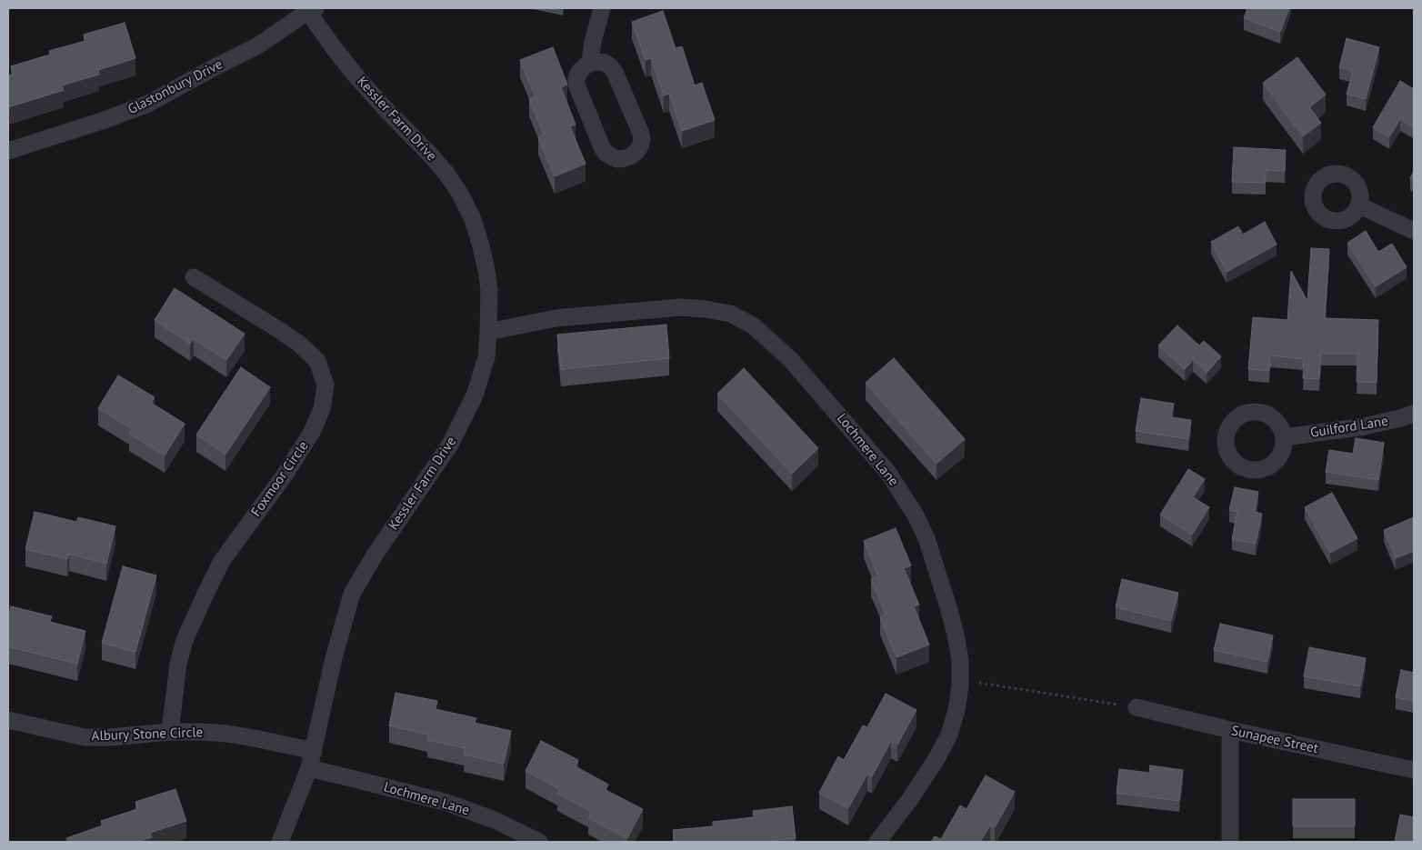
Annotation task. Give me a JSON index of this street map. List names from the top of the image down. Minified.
{"streets":{"street":["Glastonbury Drive","Kessler Farm Drive","Guilford Lane","Lochmere Lane","Foxmoor Circle","Albury Stone Circle","Sunapee Street"]},"crossings":[["Glastonbury Drive","Kessler Farm Drive"],["Kessler Farm Drive","Lochmere Lane"],["Kessler Farm Drive","Albury Stone Circle"],["Foxmoor Circle","Albury Stone Circle"]]}
